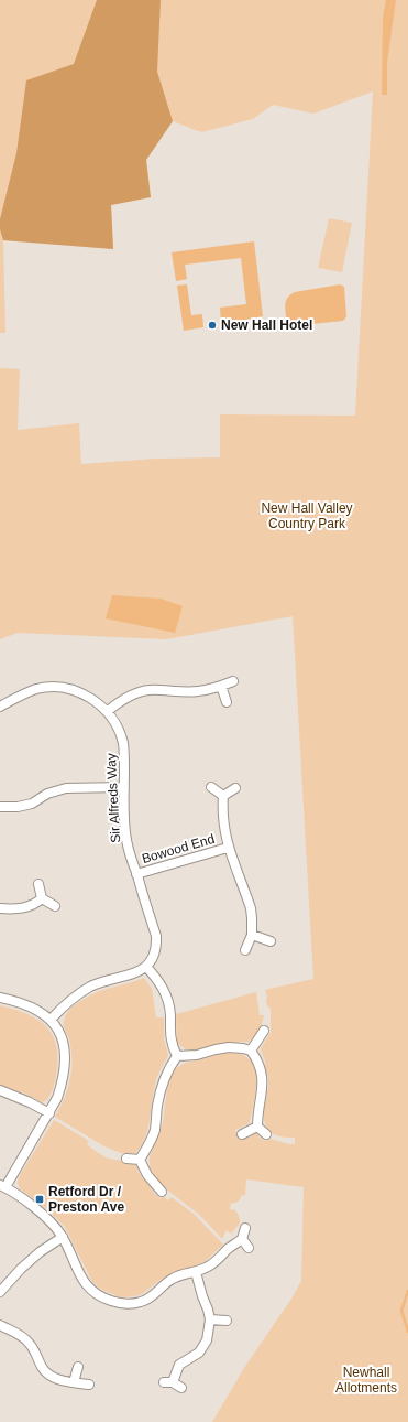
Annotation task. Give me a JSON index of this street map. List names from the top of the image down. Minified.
{"streets":{"street":["Sir Alfreds Way","Bowood End"]},"crossings":[["Sir Alfreds Way","Bowood End"]],"parks":["New Hall Valley Country Park","Newhall Allotments"],"places":{"other":["New Hall Hotel"],"transit":["Retford Dr / Preston Ave"]}}
